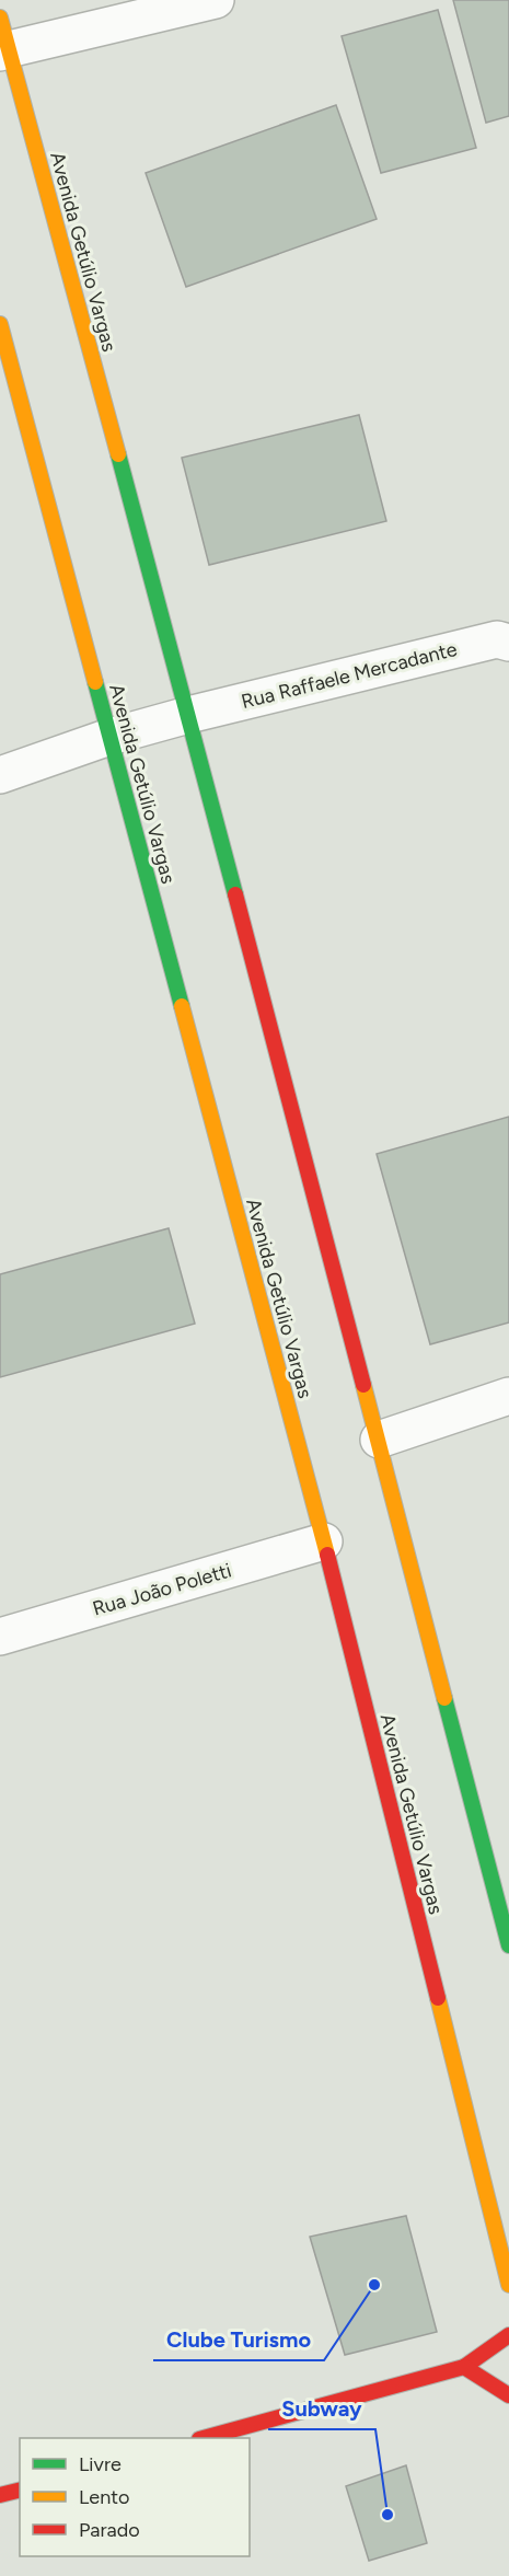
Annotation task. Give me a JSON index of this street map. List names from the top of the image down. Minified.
{"streets":{"main road":["Avenida Getúlio Vargas"],"street":["Rua Raffaele Mercadante","Rua João Poletti"]},"crossings":[["Avenida Getúlio Vargas","Rua Raffaele Mercadante"],["Avenida Getúlio Vargas","Rua João Poletti"]],"places":["Clube Turismo","Subway"],"legend":["Livre","Lento","Parado"]}
